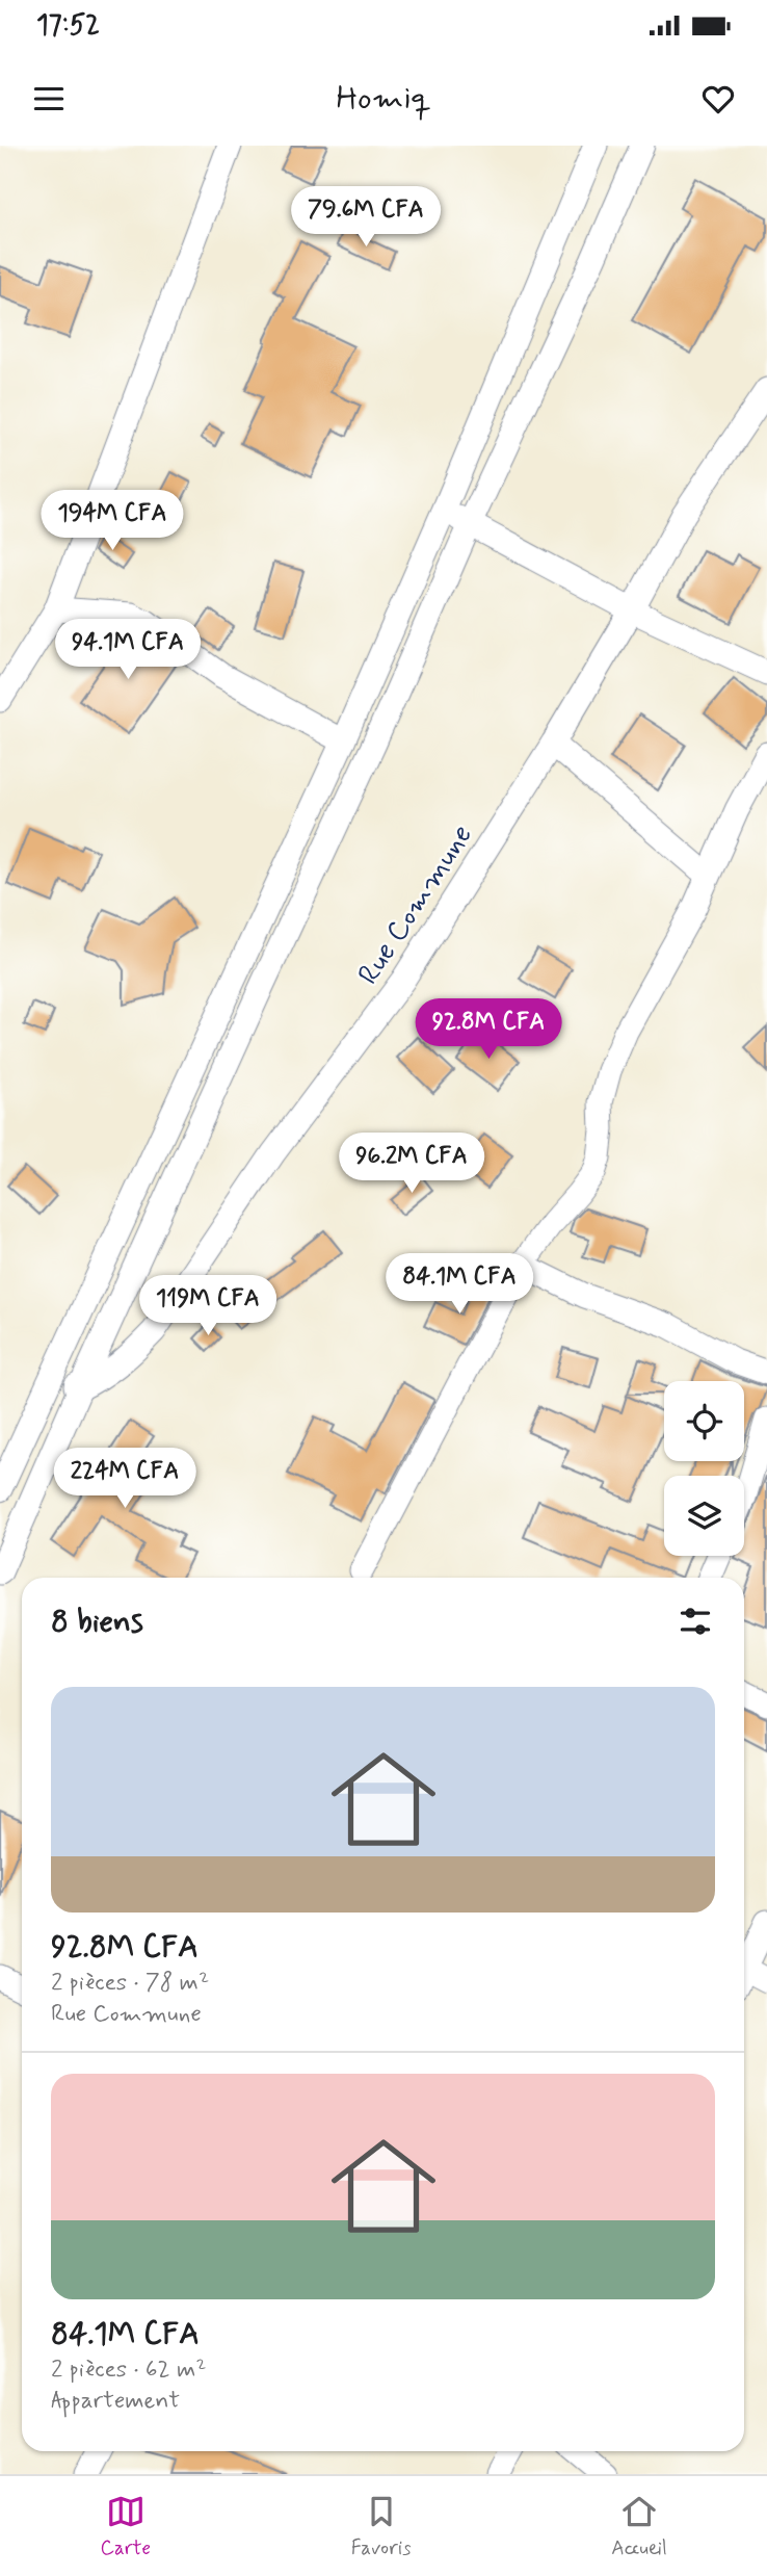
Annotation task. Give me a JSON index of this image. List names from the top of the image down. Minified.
{"streets":{"street":["Rue Commune"]},"page":{"status":"17:52","header":"Homiq","price":["79.6M CFA","194M CFA","94.1M CFA","92.8M CFA","96.2M CFA","84.1M CFA","119M CFA","224M CFA"],"heading":"8 biens","list":[{"name":"92.8M CFA","note":"2 pièces · 78 m² · Rue Commune"},{"name":"84.1M CFA","note":"2 pièces · 62 m² · Appartement"}],"tabs":["Carte","Favoris","Accueil"]}}
